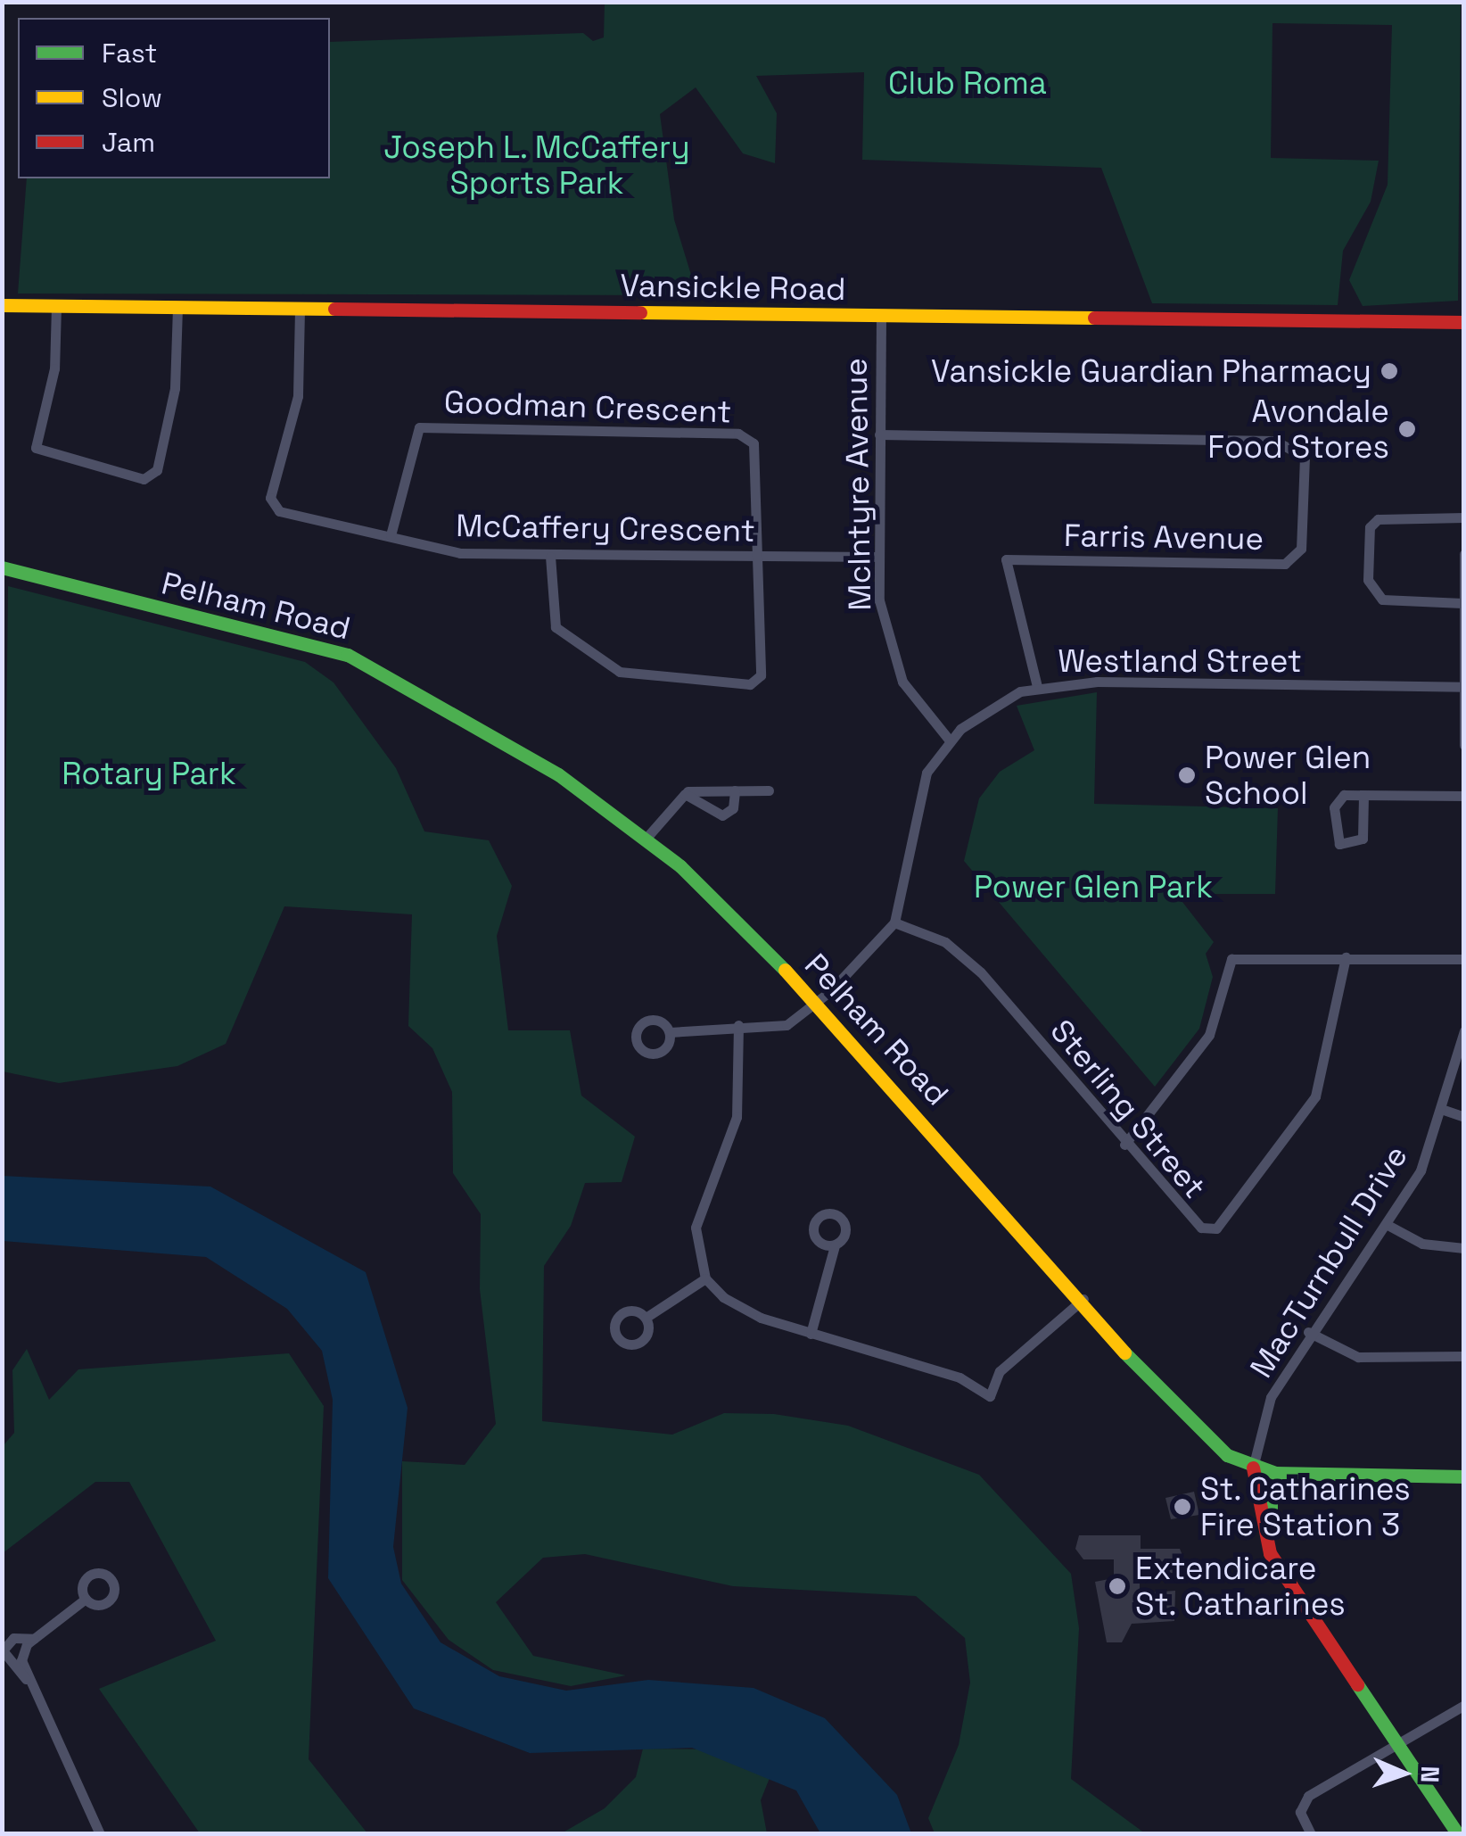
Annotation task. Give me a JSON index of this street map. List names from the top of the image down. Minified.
{"streets":{"main road":["Vansickle Road","Pelham Road"],"street":["Goodman Crescent","McIntyre Avenue","McCaffery Crescent","Farris Avenue","Westland Street","Sterling Street","MacTurnbull Drive"]},"crossings":[["Vansickle Road","McIntyre Avenue"],["Vansickle Road","McCaffery Crescent"],["Goodman Crescent","McCaffery Crescent"],["McIntyre Avenue","McCaffery Crescent"],["McIntyre Avenue","Farris Avenue"],["McIntyre Avenue","Westland Street"],["Farris Avenue","Westland Street"],["Pelham Road","MacTurnbull Drive"],["Westland Street","Sterling Street"]],"parks":["Club Roma","Joseph L. McCaffery Sports Park","Rotary Park","Power Glen Park"],"places":["Vansickle Guardian Pharmacy","Avondale Food Stores","Power Glen School","St. Catharines Fire Station 3","Extendicare St. Catharines"],"legend":["Fast","Slow","Jam"],"north":"right"}
